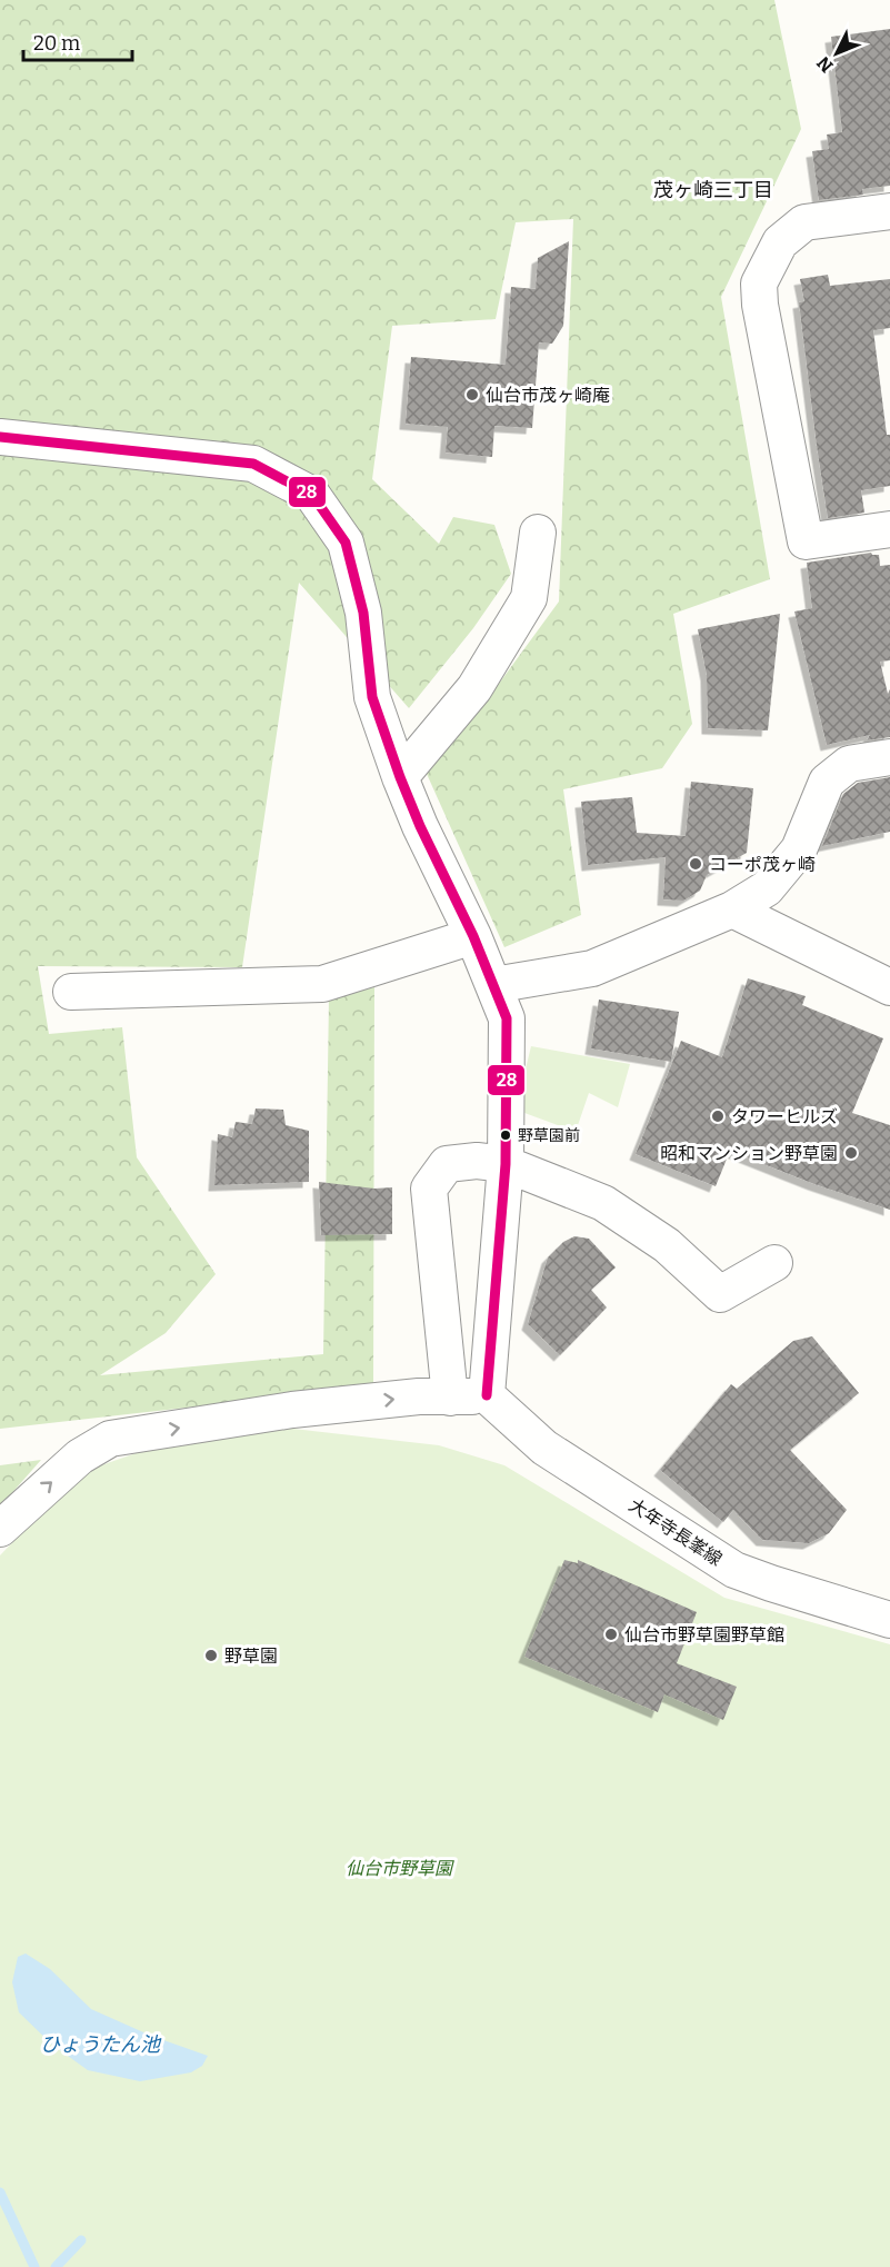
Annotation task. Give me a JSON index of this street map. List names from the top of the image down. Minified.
{"streets":{"street":["大年寺長峯線"]},"districts":["茂ヶ崎三丁目"],"water":["ひょうたん池"],"parks":["仙台市野草園"],"places":["仙台市茂ヶ崎庵","コーポ茂ヶ崎","タワーヒルズ","野草園前","昭和マンション野草園","仙台市野草園野草館","野草園"],"lines":["transit line 28"],"scale_bar":"20 m","north":"bottom left"}
